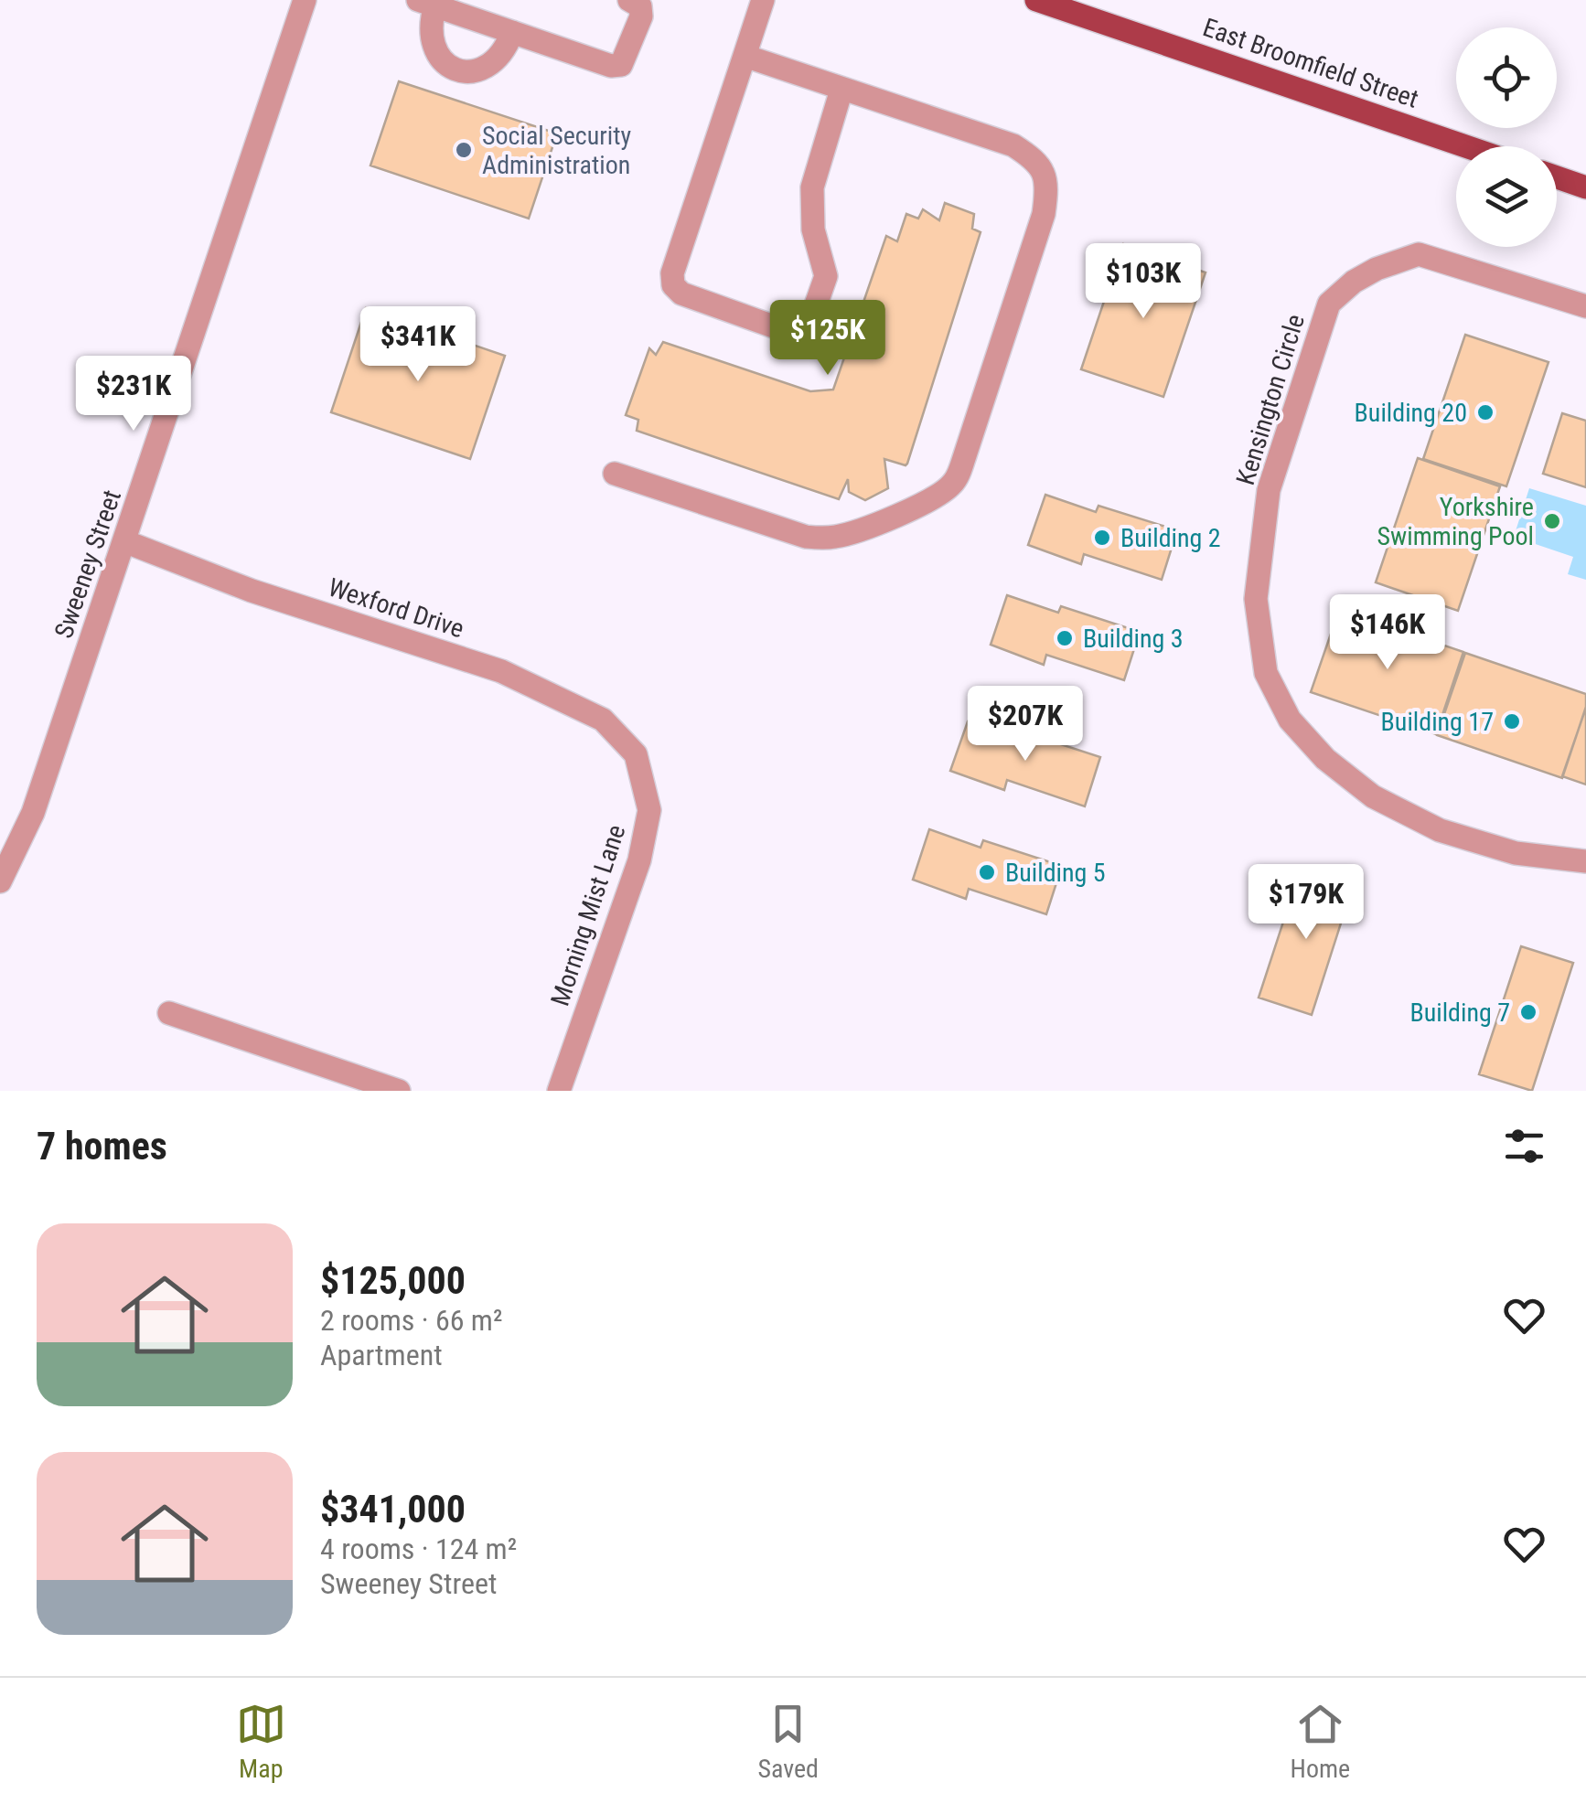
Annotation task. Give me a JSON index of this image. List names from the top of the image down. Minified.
{"streets":{"main road":["East Broomfield Street"],"street":["Kensington Circle","Sweeney Street","Wexford Drive","Morning Mist Lane"]},"crossings":[["Sweeney Street","Wexford Drive"],["Wexford Drive","Morning Mist Lane"]],"places":["Social Security Administration","Building 20","Yorkshire Swimming Pool","Building 2","Building 3","Building 17","Building 5","Building 7"],"page":{"price":["$103K","$125K","$341K","$231K","$146K","$207K","$179K"],"heading":"7 homes","list":[{"name":"$125,000","note":"2 rooms · 66 m² · Apartment"},{"name":"$341,000","note":"4 rooms · 124 m² · Sweeney Street"}],"tabs":["Map","Saved","Home"]}}
